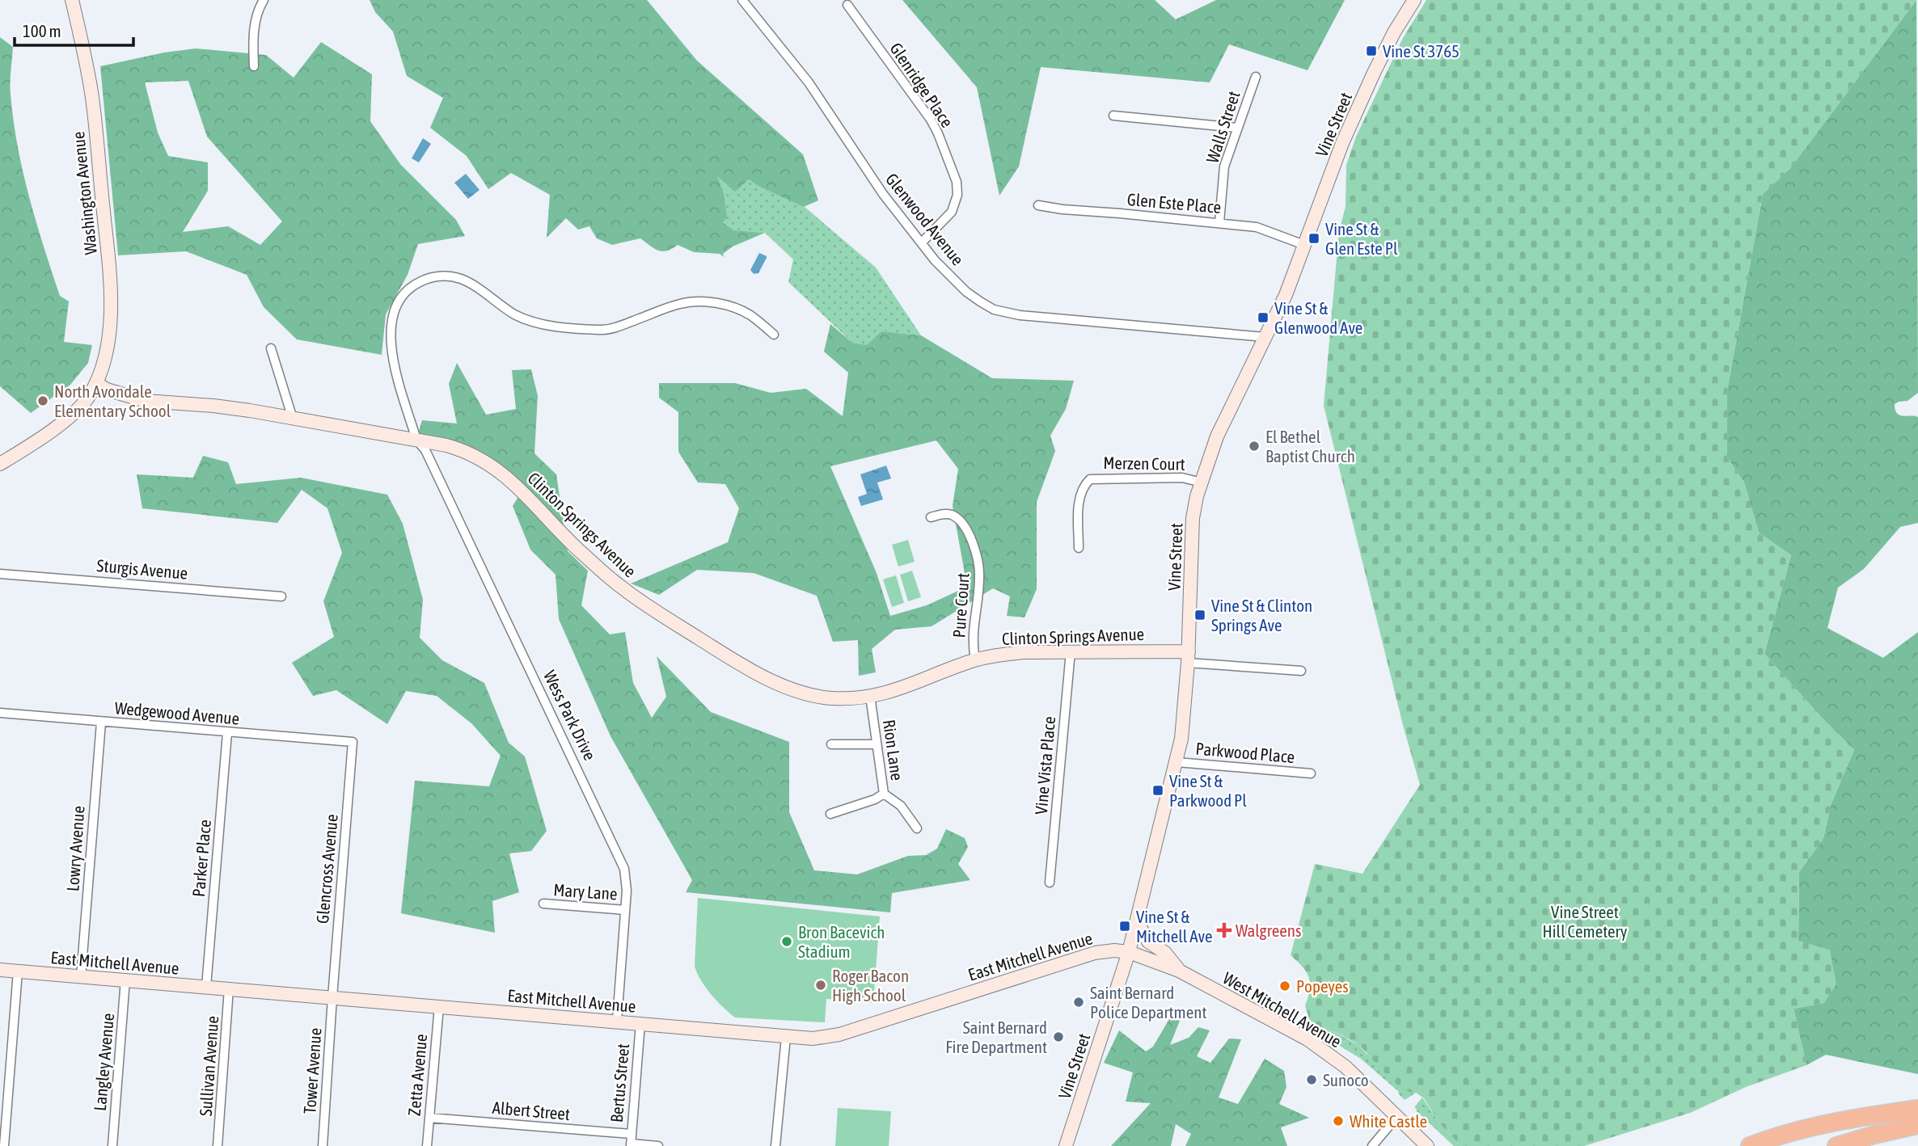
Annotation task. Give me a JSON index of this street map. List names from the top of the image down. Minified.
{"streets":{"street":["Glenridge Place","Vine Street","Walls Street","Washington Avenue","Glen Este Place","Glenwood Avenue","Merzen Court","Clinton Springs Avenue","Sturgis Avenue","Pure Court","Wedgewood Avenue","Wess Park Drive","Rion Lane","Parkwood Place","Vine Vista Place","Lowry Avenue","Parker Place","Glencross Avenue","Mary Lane","East Mitchell Avenue","West Mitchell Avenue","Langley Avenue","Sullivan Avenue","Tower Avenue","Zetta Avenue","Bertus Street","Albert Street"]},"crossings":[["Glenridge Place","Glenwood Avenue"],["Vine Street","Glen Este Place"],["Vine Street","Glenwood Avenue"],["Vine Street","Merzen Court"],["Vine Street","Clinton Springs Avenue"],["Vine Street","Parkwood Place"],["Vine Street","East Mitchell Avenue"],["Vine Street","West Mitchell Avenue"],["Walls Street","Glen Este Place"],["Washington Avenue","Clinton Springs Avenue"],["Clinton Springs Avenue","Pure Court"],["Clinton Springs Avenue","Wess Park Drive"],["Clinton Springs Avenue","Rion Lane"],["Clinton Springs Avenue","Vine Vista Place"],["Wedgewood Avenue","Lowry Avenue"],["Wedgewood Avenue","Parker Place"],["Wedgewood Avenue","Glencross Avenue"],["Wess Park Drive","Mary Lane"],["Wess Park Drive","East Mitchell Avenue"],["Lowry Avenue","East Mitchell Avenue"],["Parker Place","East Mitchell Avenue"],["Glencross Avenue","East Mitchell Avenue"],["Glencross Avenue","Tower Avenue"],["East Mitchell Avenue","West Mitchell Avenue"],["East Mitchell Avenue","Langley Avenue"],["East Mitchell Avenue","Sullivan Avenue"],["East Mitchell Avenue","Tower Avenue"],["East Mitchell Avenue","Zetta Avenue"],["East Mitchell Avenue","Bertus Street"],["Zetta Avenue","Albert Street"],["Bertus Street","Albert Street"]],"parks":["Vine Street Hill Cemetery"],"places":{"transit":["Vine St 3765","Vine St & Glen Este Pl","Vine St & Glenwood Ave","Vine St & Clinton Springs Ave","Vine St & Parkwood Pl","Vine St & Mitchell Ave"],"other":["North Avondale Elementary School","El Bethel Baptist Church","Bron Bacevich Stadium","Roger Bacon High School","Popeyes","Saint Bernard Police Department","Saint Bernard Fire Department","Sunoco","White Castle"],"health":["Walgreens"]},"scale_bar":"100 m"}
